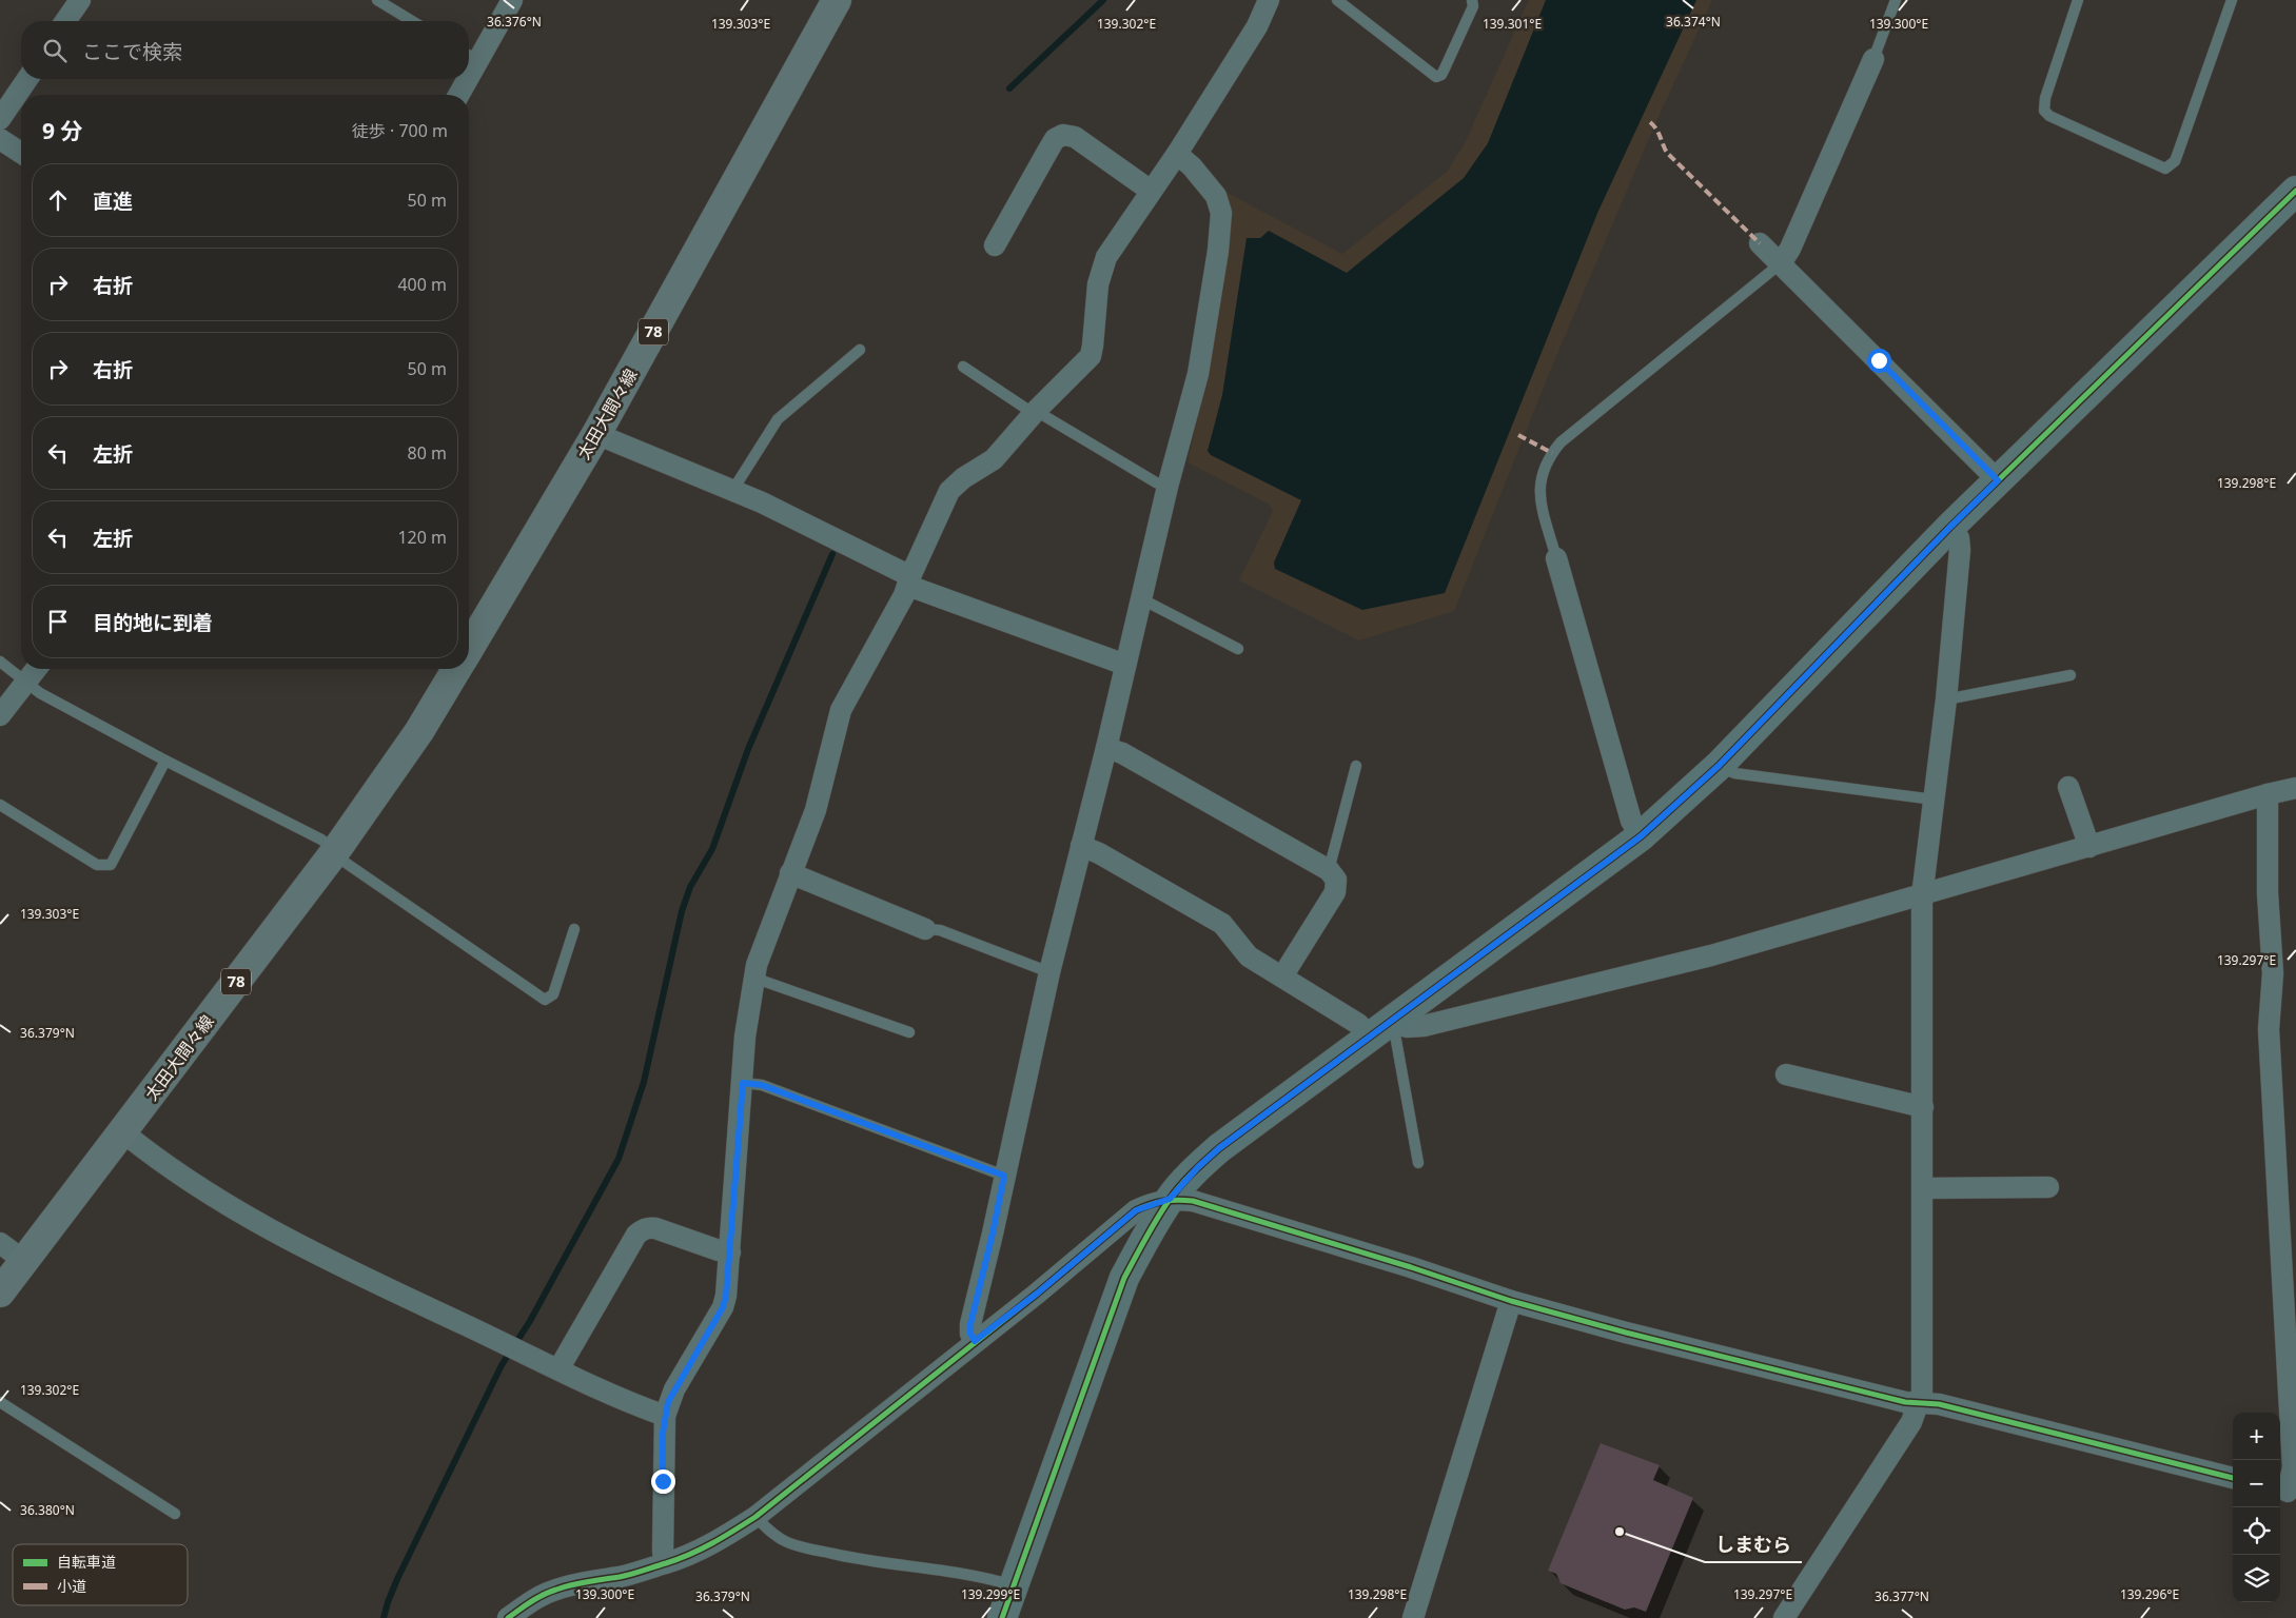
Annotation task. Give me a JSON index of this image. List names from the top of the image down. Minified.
{"streets":{"main road":["78","太田大間々線"]},"places":["しまむら"],"legend":["自転車道","小道"],"page":{"search":"ここで検索","heading":["9 分","徒歩 · 700 m"],"list":[["直進","50 m"],["右折","400 m"],["右折","50 m"],["左折","80 m"],["左折","120 m"],"目的地に到着"],"map_buttons":["+","−"]},"coordinates":["36.376°N","36.374°N","139.303°E","139.302°E","139.301°E","139.300°E","139.298°E","139.297°E","36.379°N","36.380°N","139.299°E","139.296°E","36.377°N"]}
